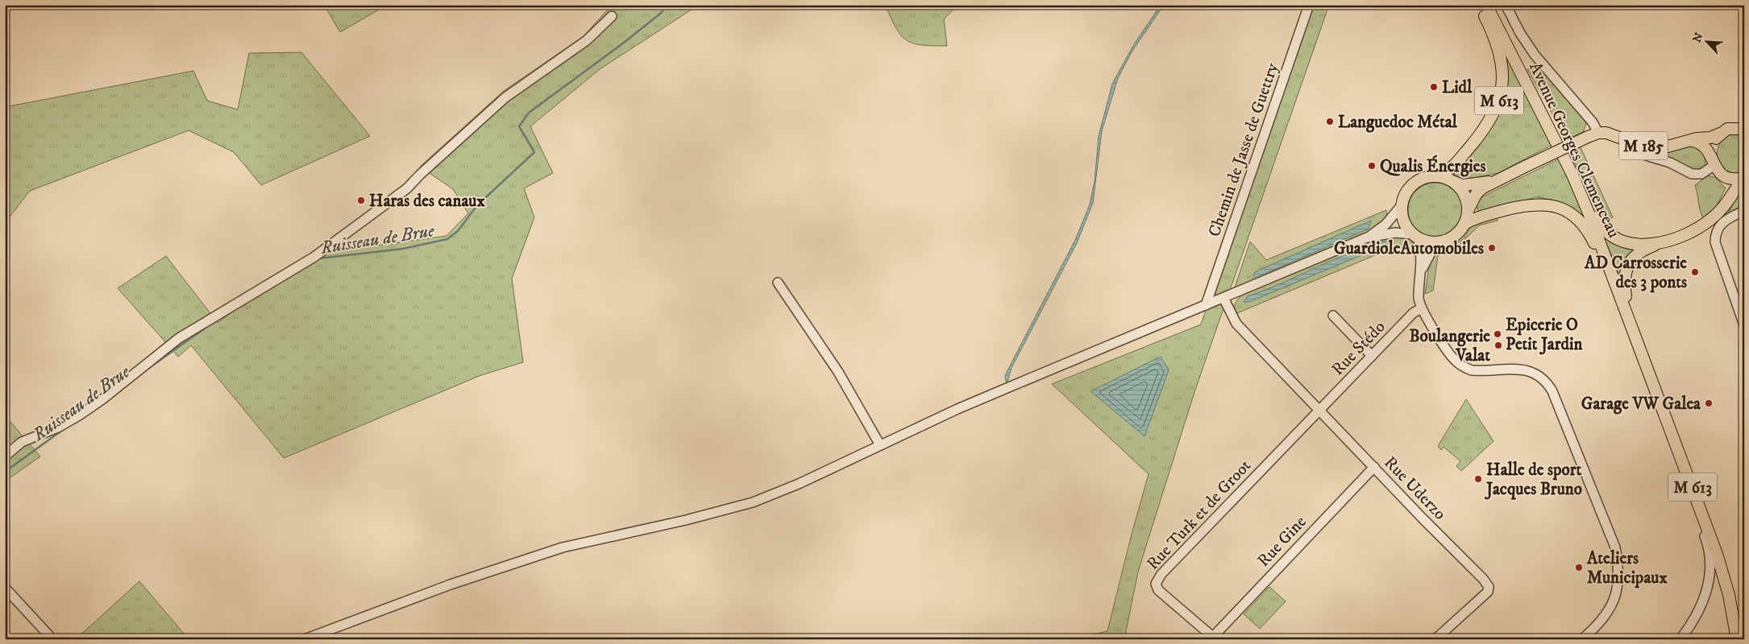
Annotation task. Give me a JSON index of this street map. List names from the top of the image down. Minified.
{"streets":{"main road":["M 613","M 185","Avenue Georges Clemenceau"],"street":["Chemin de Jasse de Guettry","Rue Stédo","Rue Uderzo","Rue Turk et de Groot","Rue Gine"]},"crossings":[["M 613","M 185"],["M 613","Avenue Georges Clemenceau"],["Rue Stédo","Rue Uderzo"],["Rue Stédo","Rue Turk et de Groot"],["Rue Uderzo","Rue Turk et de Groot"],["Rue Uderzo","Rue Gine"],["Rue Turk et de Groot","Rue Gine"]],"water":["Ruisseau de Brue"],"places":["Lidl","Languedoc Métal","Qualis Énergies","Haras des canaux","GuardioleAutomobiles","AD Carrosserie des 3 ponts","Epicerie O Petit Jardin","Boulangerie Valat","Garage VW Galea","Halle de sport Jacques Bruno","Ateliers Municipaux"],"north":"top left"}
